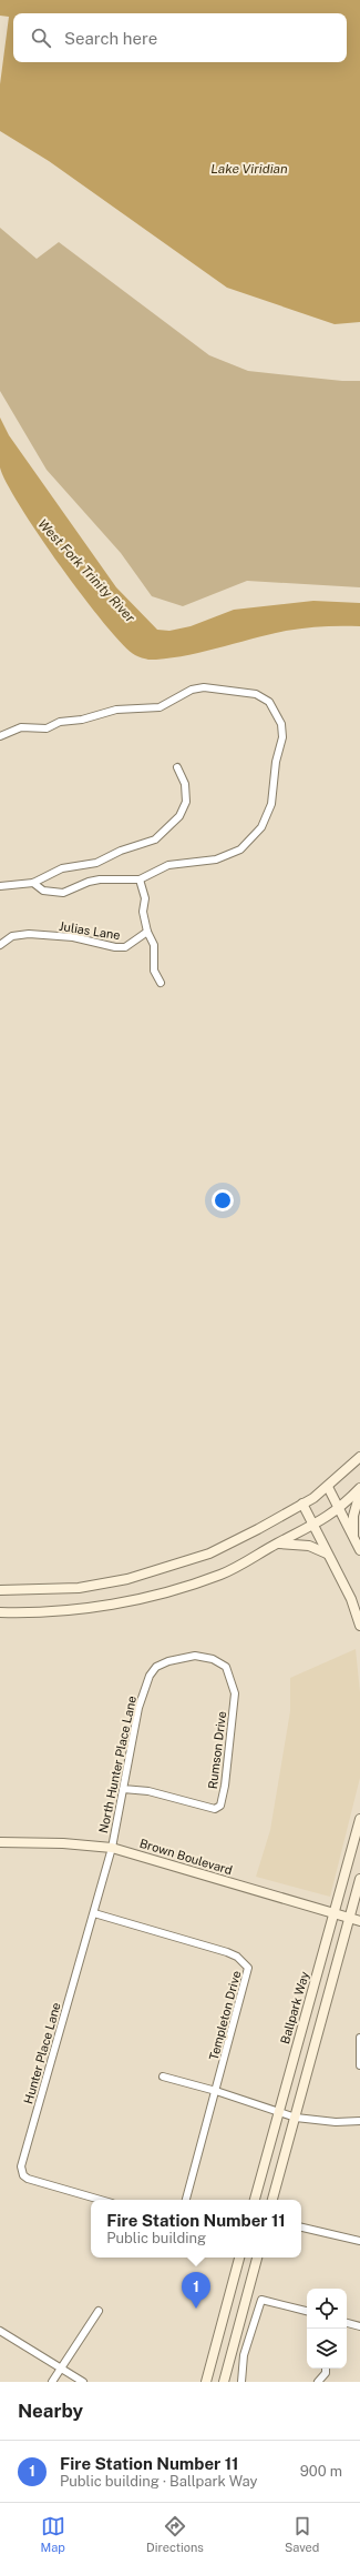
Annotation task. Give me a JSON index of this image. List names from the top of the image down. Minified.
{"streets":{"main road":["Brown Boulevard","Ballpark Way"],"street":["Julias Lane","Rumson Drive","North Hunter Place Lane","Templeton Drive","Hunter Place Lane"]},"crossings":[["Rumson Drive","North Hunter Place Lane"],["North Hunter Place Lane","Brown Boulevard"],["North Hunter Place Lane","Hunter Place Lane"],["Brown Boulevard","Ballpark Way"],["Brown Boulevard","Hunter Place Lane"],["Templeton Drive","Hunter Place Lane"]],"water":["Lake Viridian","West Fork Trinity River"],"page":{"search":"Search here","popup":["Fire Station Number 11","Public building"],"pins":"1","heading":"Nearby","list":[{"mark":"1","name":"Fire Station Number 11","note":"Public building · Ballpark Way","value":"900 m"}],"nav":["Map","Directions","Saved"]}}
